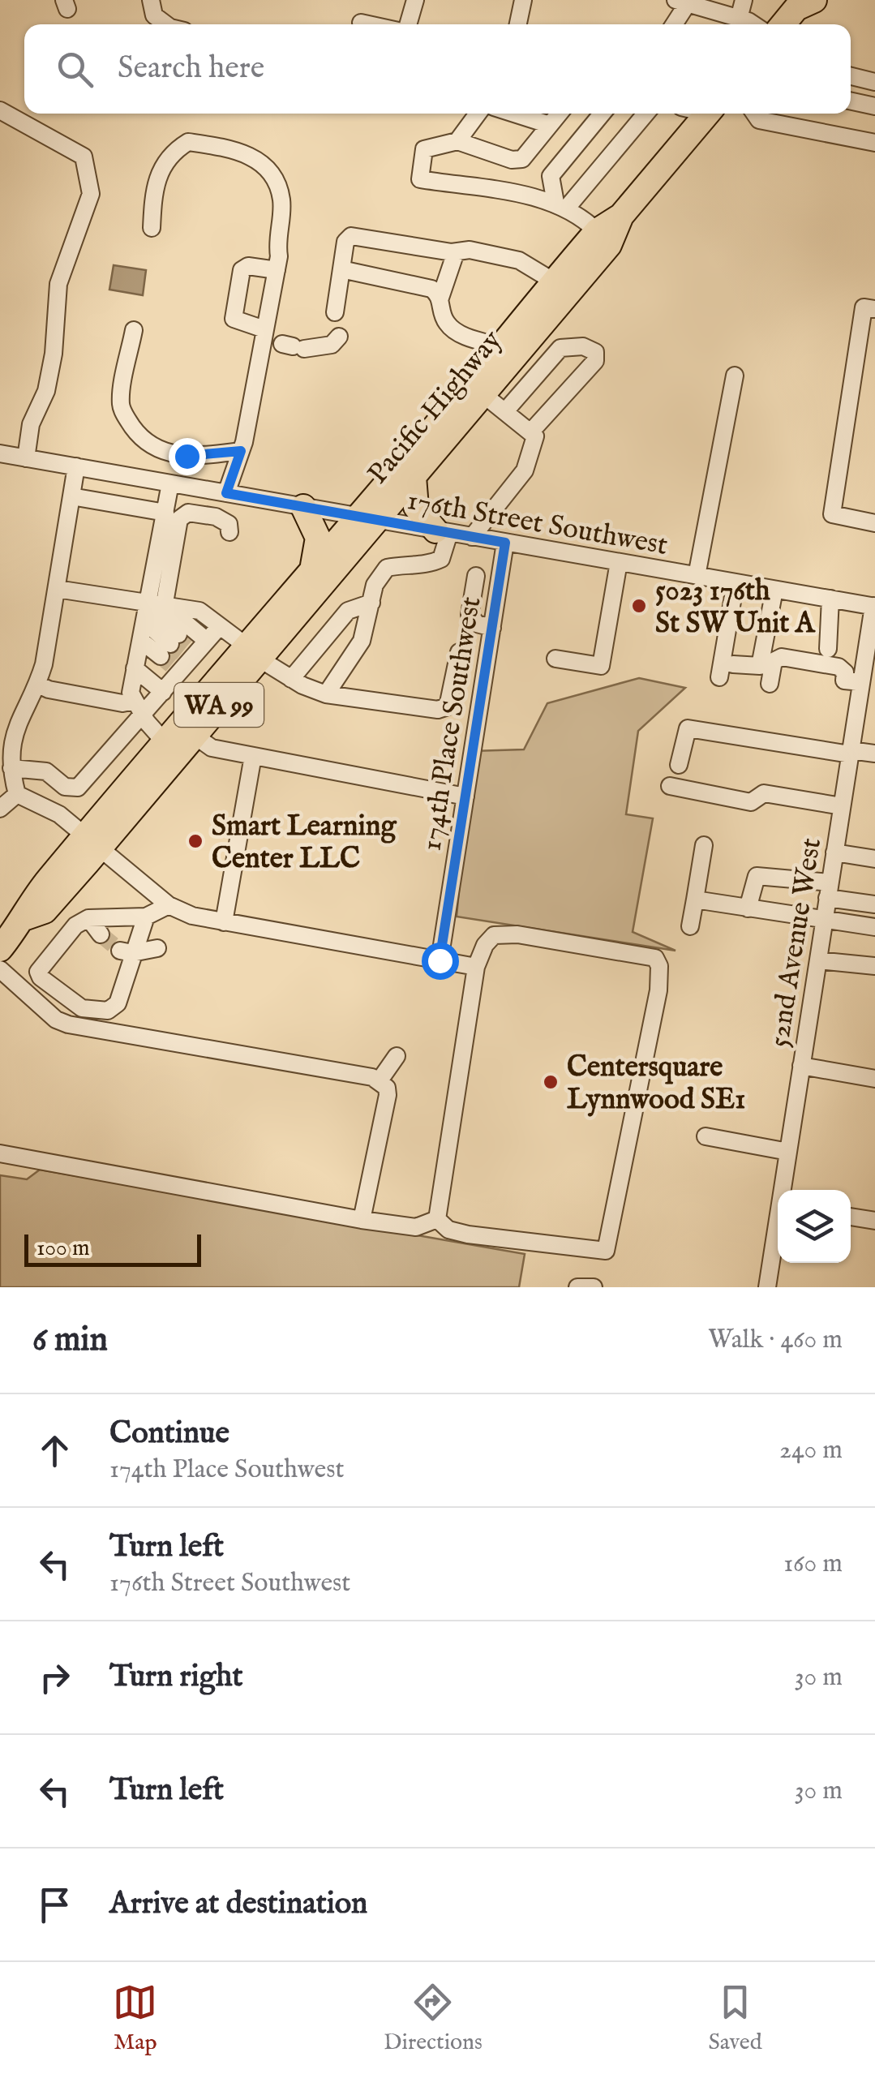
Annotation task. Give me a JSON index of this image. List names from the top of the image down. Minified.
{"streets":{"highway":["Pacific Highway","WA 99"],"street":["176th Street Southwest","174th Place Southwest","52nd Avenue West"]},"crossings":[["Pacific Highway","176th Street Southwest"],["176th Street Southwest","174th Place Southwest"],["176th Street Southwest","52nd Avenue West"]],"places":["5023 176th St SW Unit A","Smart Learning Center LLC","Centersquare Lynnwood SE1"],"scale_bar":"100 m","page":{"search":"Search here","scale":"100 m","heading":["6 min","Walk · 460 m"],"list":[["Continue","174th Place Southwest","240 m"],["Turn left","176th Street Southwest","160 m"],["Turn right","30 m"],["Turn left","30 m"],"Arrive at destination"],"nav":["Map","Directions","Saved"]}}
